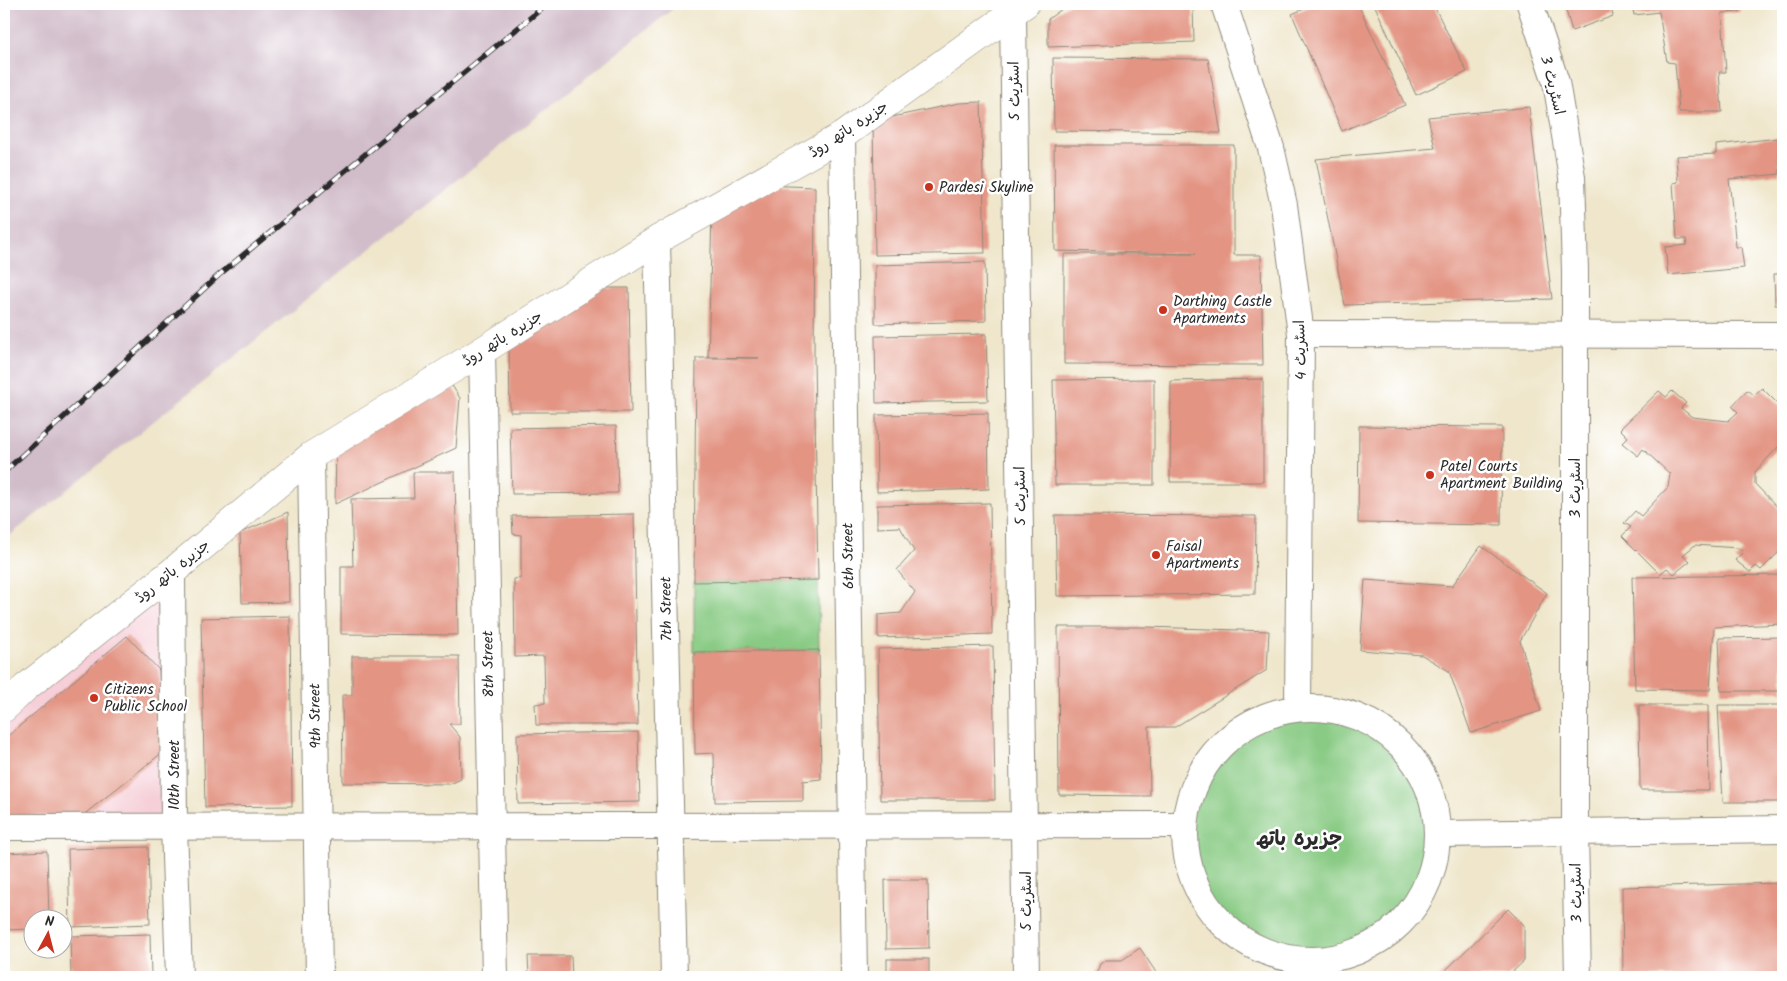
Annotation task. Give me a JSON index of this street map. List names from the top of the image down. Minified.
{"streets":{"street":["اسٹریٹ 3","اسٹریٹ 5","جزیرہ باتھ روڈ","اسٹریٹ 4","6th Street","7th Street","8th Street","9th Street","10th Street"]},"crossings":[["اسٹریٹ 5","جزیرہ باتھ روڈ"],["جزیرہ باتھ روڈ","6th Street"],["جزیرہ باتھ روڈ","7th Street"],["جزیرہ باتھ روڈ","8th Street"],["جزیرہ باتھ روڈ","9th Street"],["جزیرہ باتھ روڈ","10th Street"]],"districts":["جزیرہ باتھ"],"places":["Pardesi Skyline","Darthing Castle Apartments","Patel Courts Apartment Building","Faisal Apartments","Citizens Public School"],"north":"top"}
